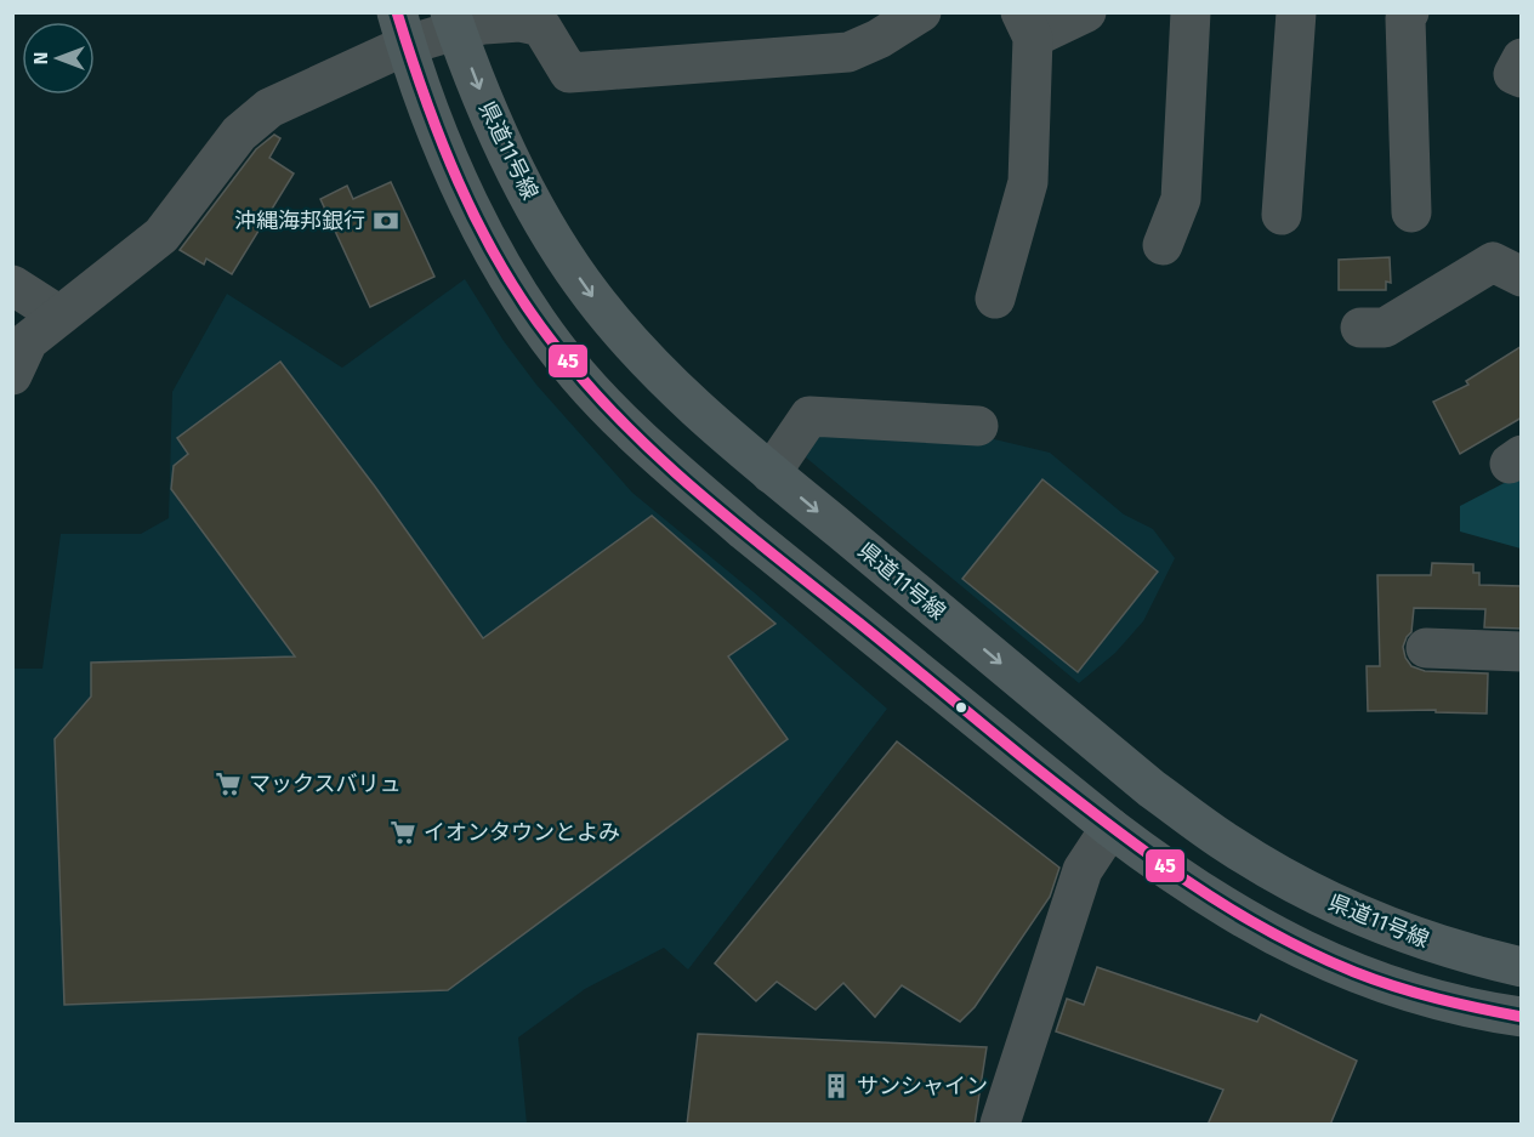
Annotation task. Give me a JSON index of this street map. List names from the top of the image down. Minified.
{"streets":{"main road":["県道11号線"]},"places":{"bank":["沖縄海邦銀行"],"supermarket":["マックスバリュ","イオンタウンとよみ"],"building":["サンシャイン"]},"lines":["transit line 45"],"north":"left"}
